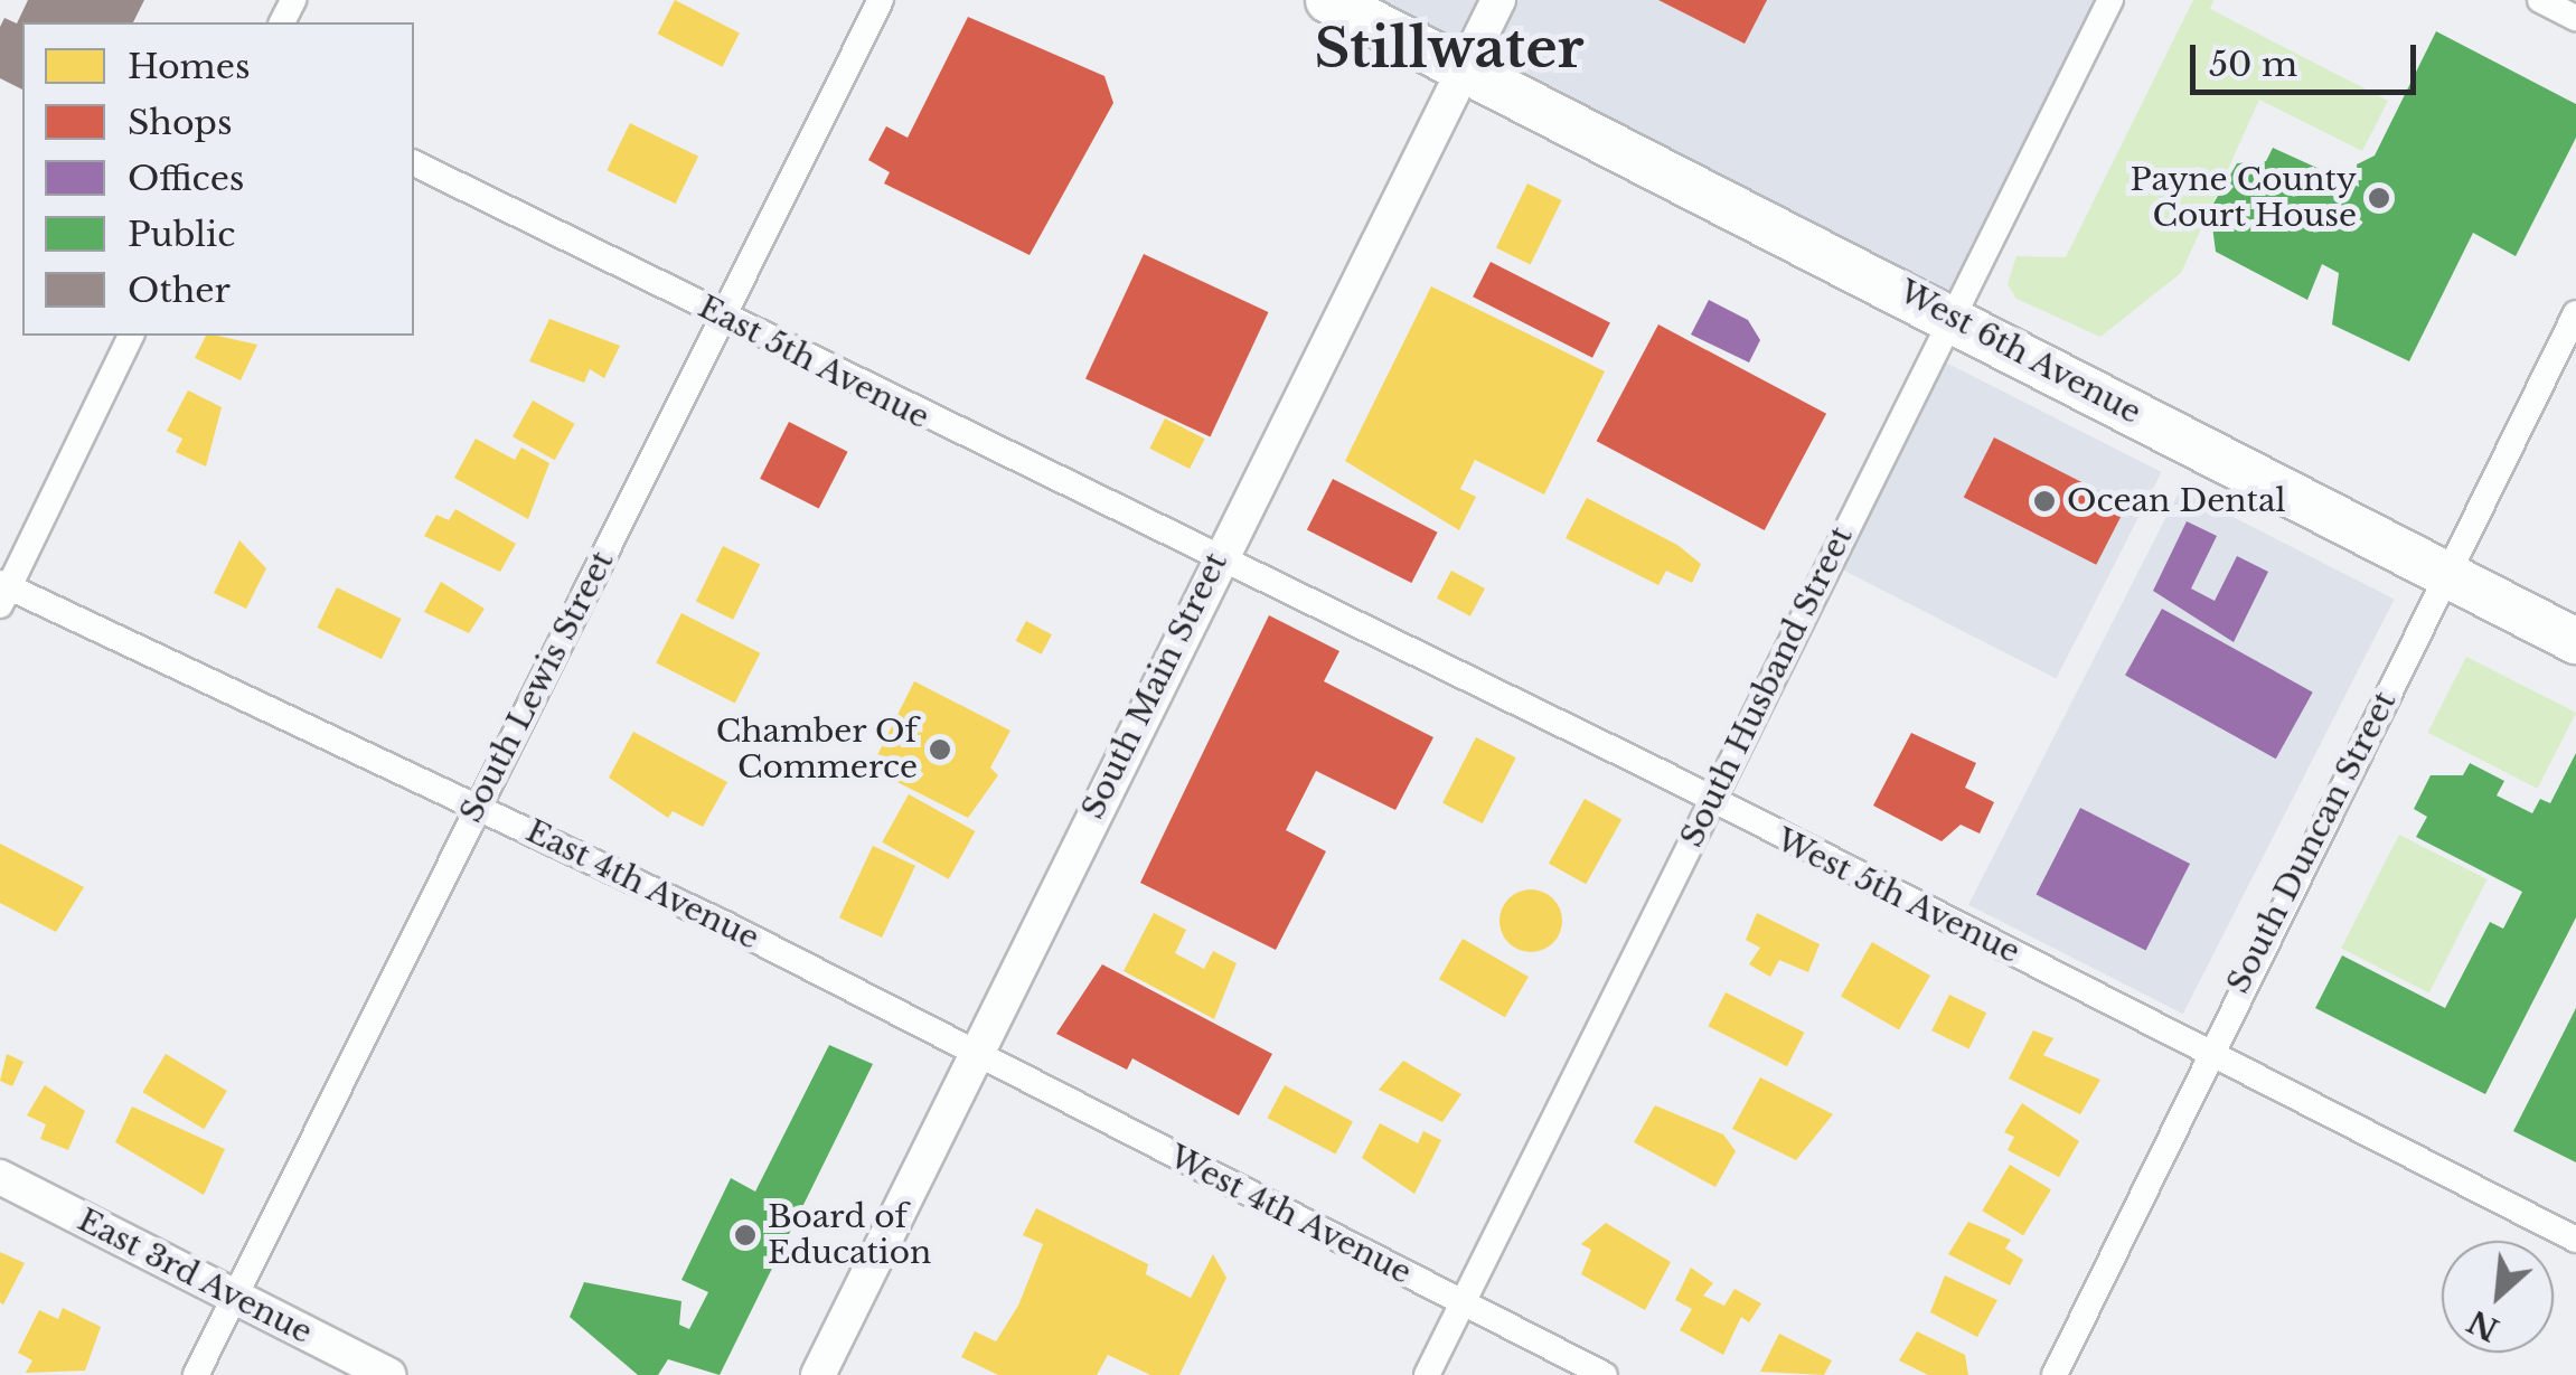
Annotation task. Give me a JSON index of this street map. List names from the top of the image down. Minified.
{"streets":{"highway":["West 6th Avenue"],"main road":["South Main Street","East 3rd Avenue"],"street":["East 5th Avenue","South Lewis Street","South Husband Street","South Duncan Street","East 4th Avenue","West 5th Avenue","West 4th Avenue"]},"crossings":[["West 6th Avenue","South Main Street"],["West 6th Avenue","South Husband Street"],["West 6th Avenue","South Duncan Street"],["East 5th Avenue","South Main Street"],["East 5th Avenue","South Lewis Street"],["East 5th Avenue","West 5th Avenue"],["South Main Street","East 4th Avenue"],["South Main Street","West 5th Avenue"],["South Main Street","West 4th Avenue"],["South Lewis Street","East 4th Avenue"],["South Lewis Street","East 3rd Avenue"],["South Husband Street","West 5th Avenue"],["South Husband Street","West 4th Avenue"],["South Duncan Street","West 5th Avenue"],["East 4th Avenue","West 4th Avenue"]],"districts":["Stillwater"],"places":["Payne County Court House","Ocean Dental","Chamber Of Commerce","Board of Education"],"legend":["Homes","Shops","Offices","Public","Other"],"scale_bar":"50 m","north":"bottom left"}
